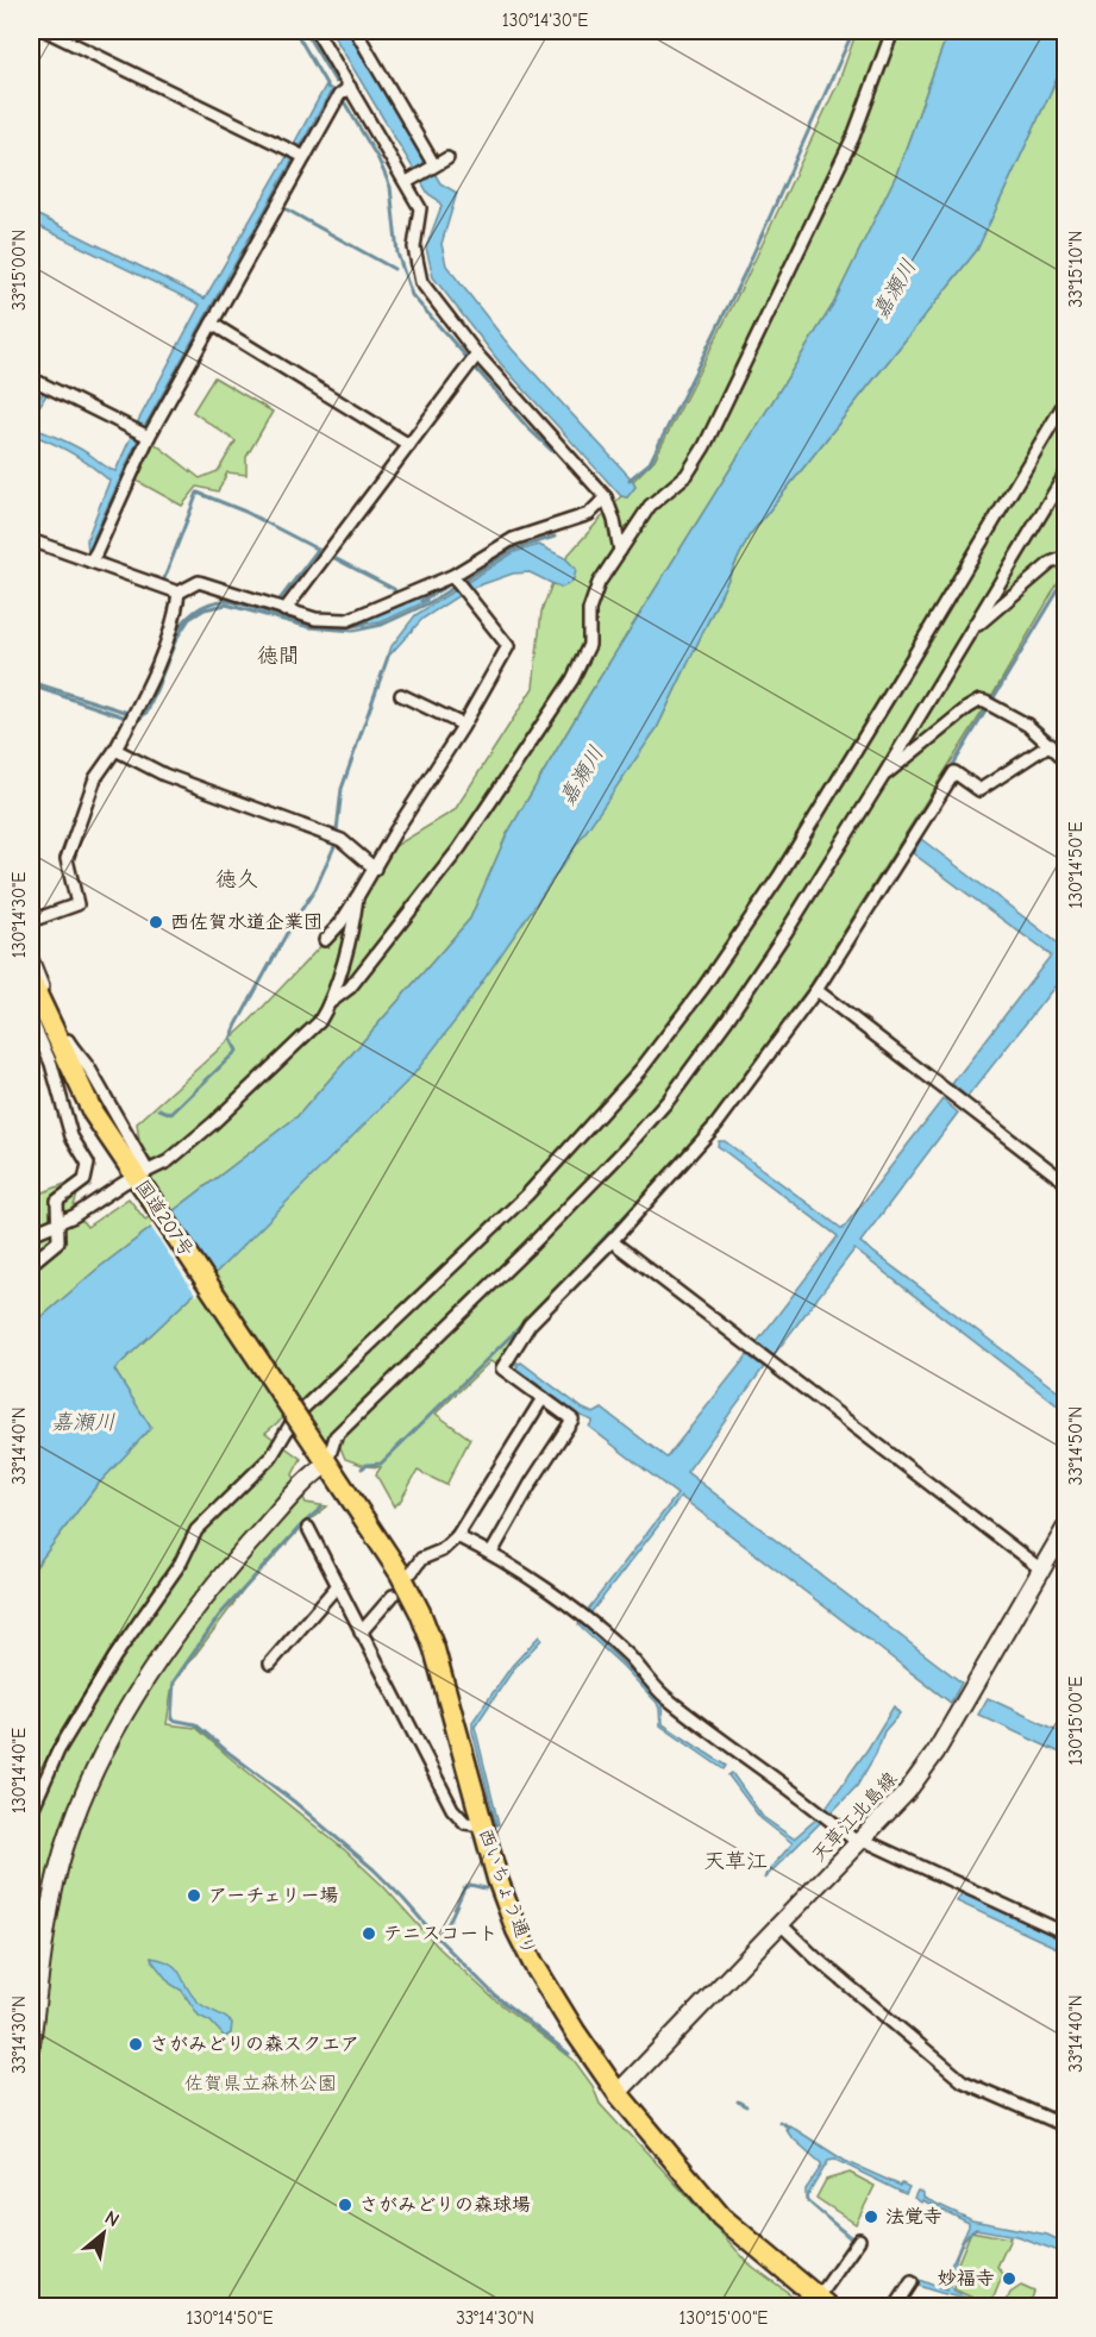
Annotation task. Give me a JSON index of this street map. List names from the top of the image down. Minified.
{"streets":{"highway":["国道207号","西いちょう通り"],"street":["天草江北島線"]},"crossings":[["国道207号","西いちょう通り"],["天草江北島線","西いちょう通り"]],"districts":["徳間","徳久","天草江"],"water":["嘉瀬川"],"parks":["佐賀県立森林公園"],"places":["西佐賀水道企業団","アーチェリー場","テニスコート","さがみどりの森スクエア","さがみどりの森球場","法覚寺","妙福寺"],"north":"top right","coordinates":["130°14'30\"E","33°15'10\"N","33°15'00\"N","130°14'50\"E","33°14'50\"N","33°14'40\"N","130°15'00\"E","130°14'40\"E","33°14'30\"N"]}
